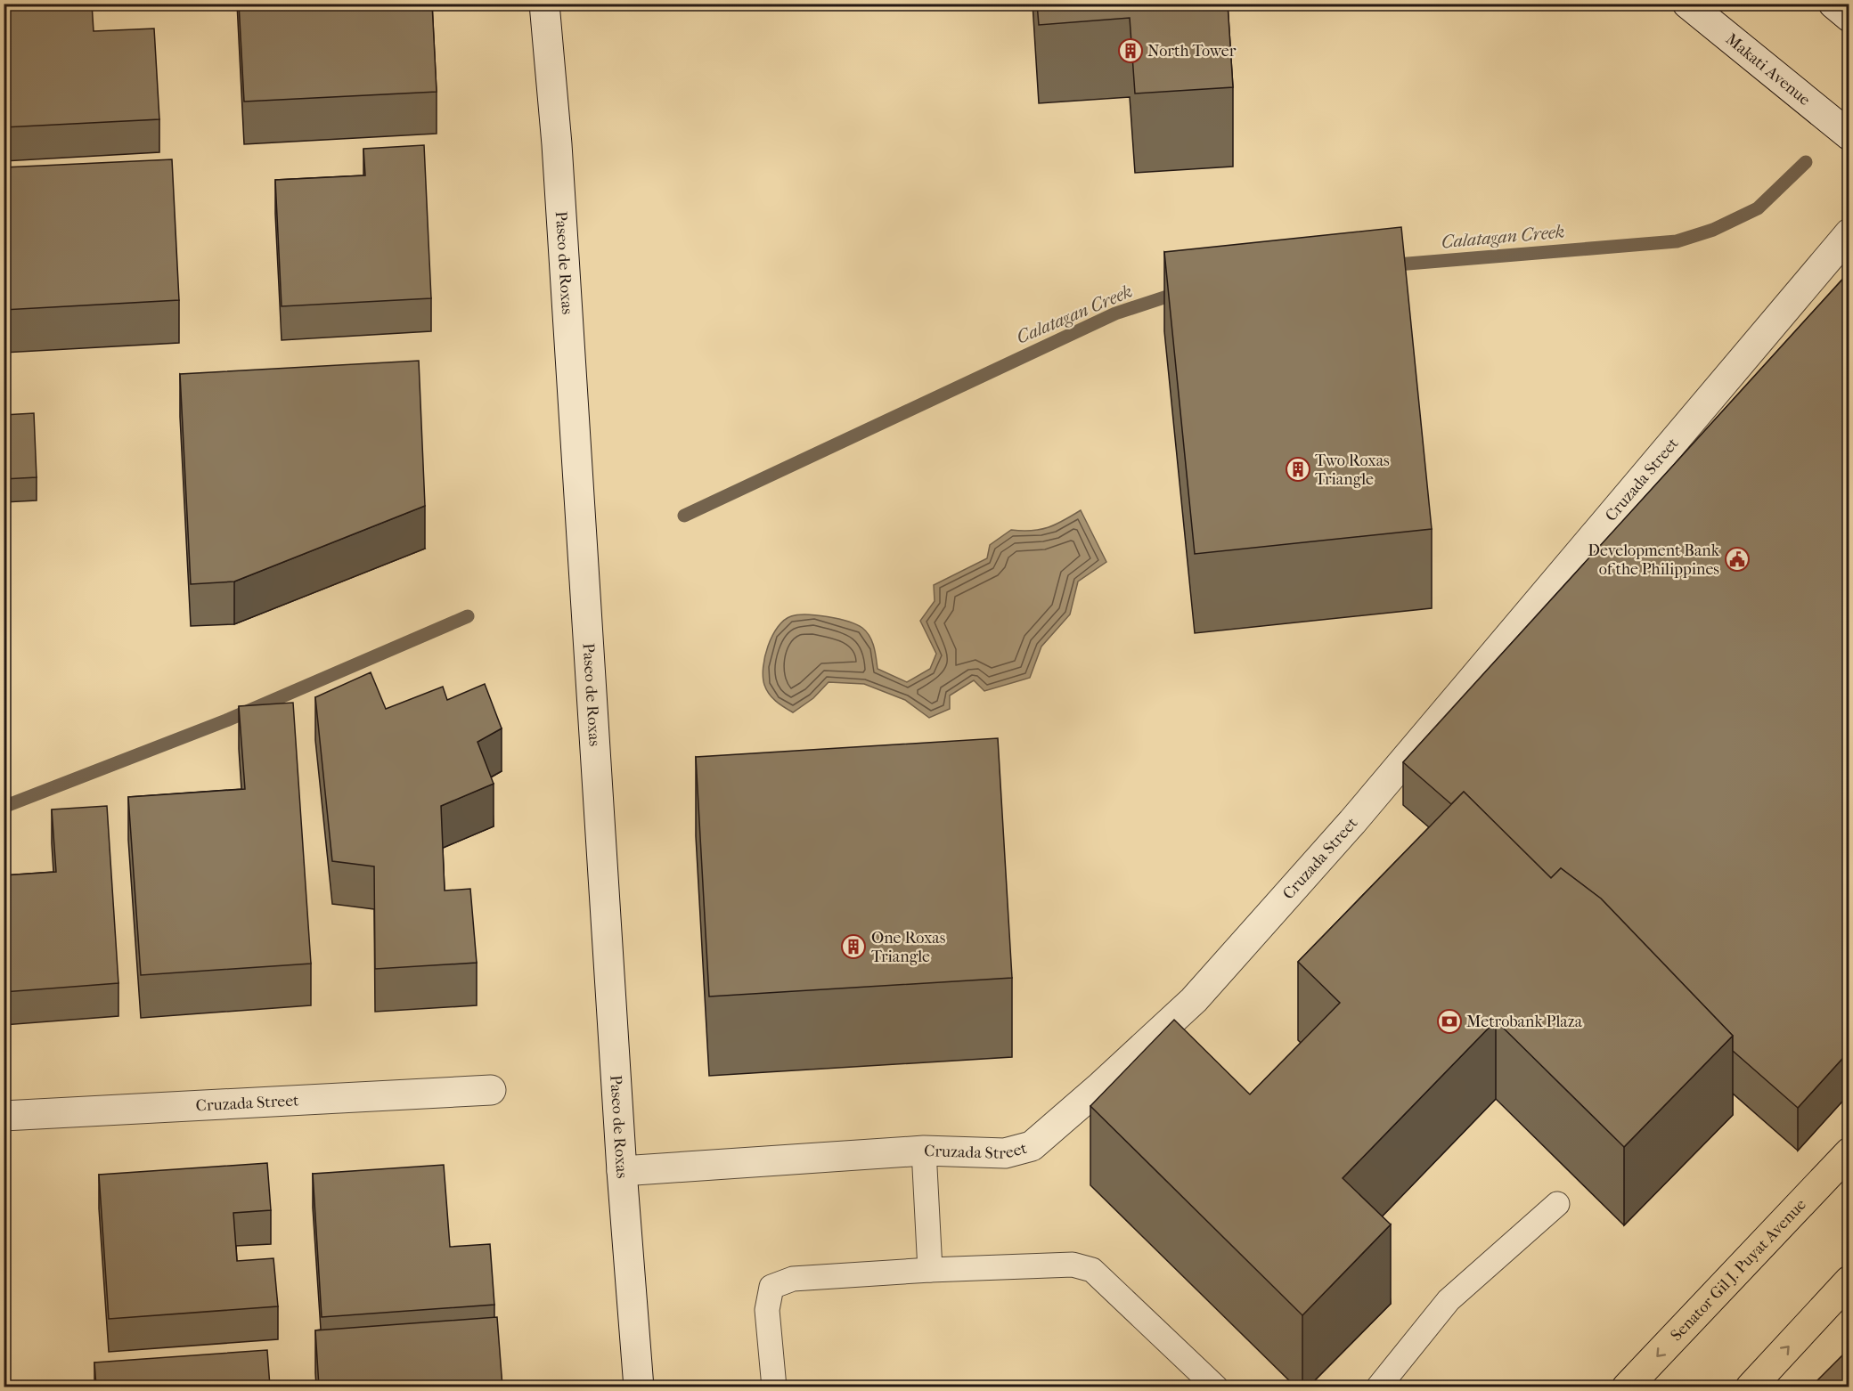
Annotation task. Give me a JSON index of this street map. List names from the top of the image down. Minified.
{"streets":{"main road":["Senator Gil J. Puyat Avenue"],"street":["Makati Avenue","Paseo de Roxas","Cruzada Street"]},"crossings":[["Paseo de Roxas","Cruzada Street"]],"water":["Calatagan Creek"],"places":{"building":["North Tower","Two Roxas Triangle","One Roxas Triangle"],"public building":["Development Bank of the Philippines"],"bank":["Metrobank Plaza"]}}
